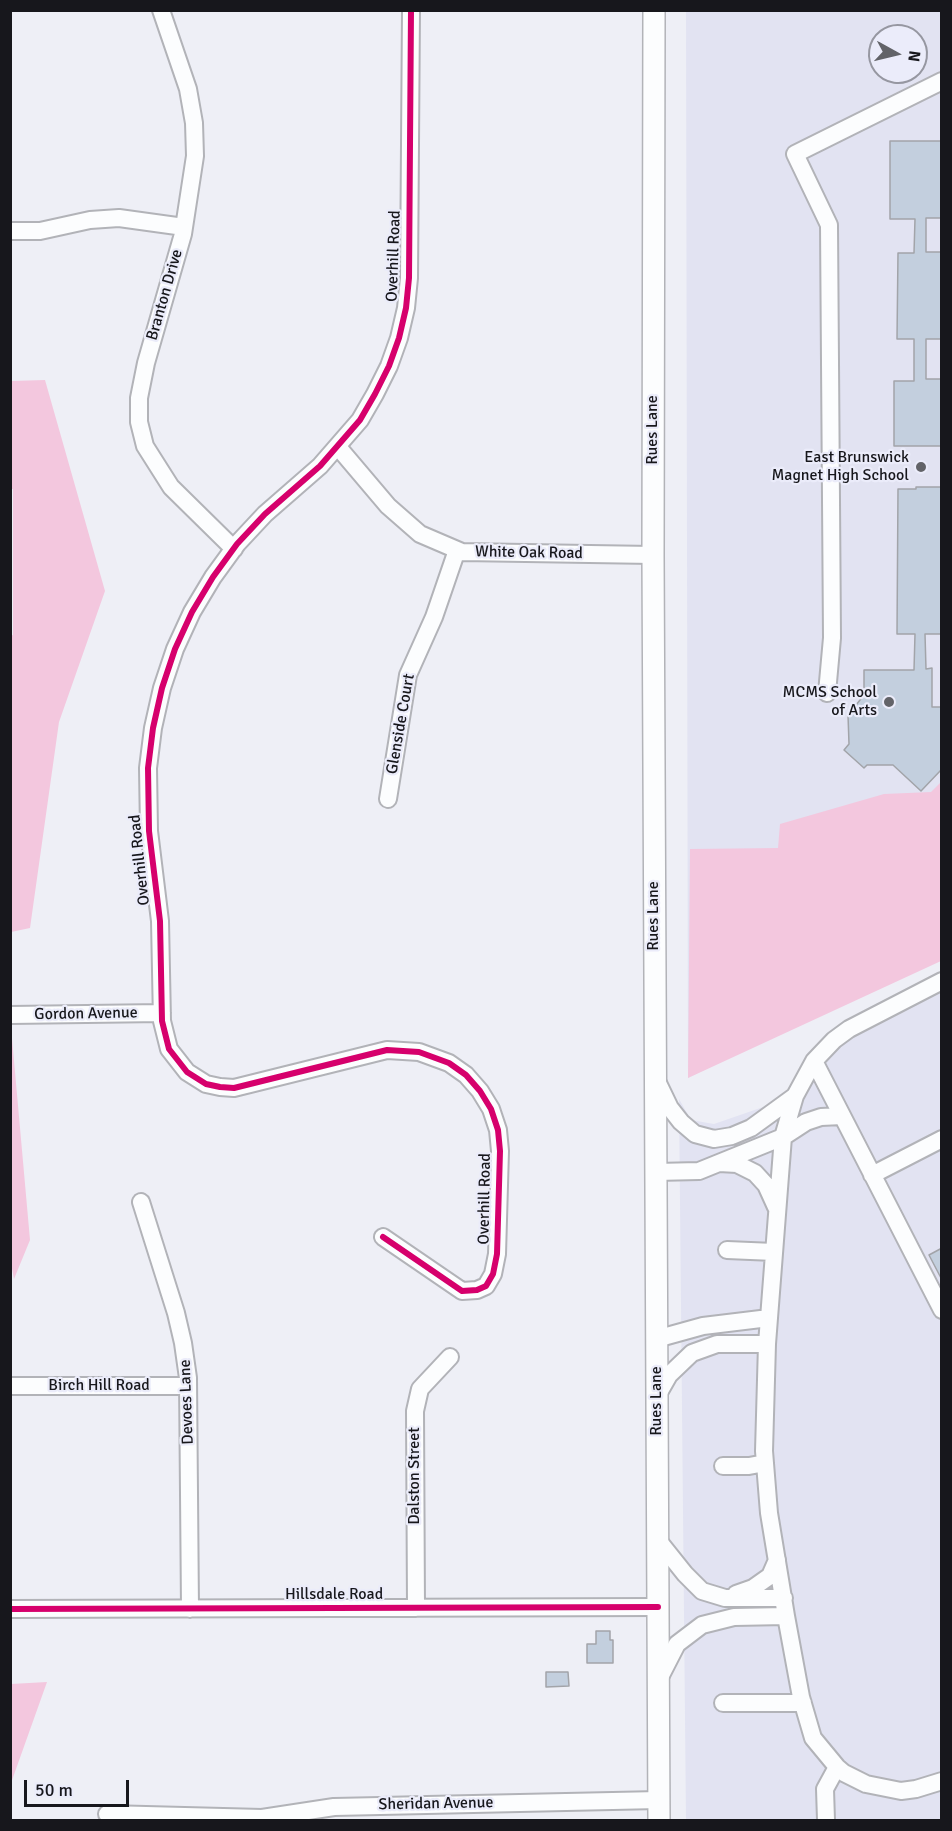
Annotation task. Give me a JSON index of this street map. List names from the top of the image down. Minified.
{"streets":{"main road":["Rues Lane"],"street":["Overhill Road","Branton Drive","White Oak Road","Glenside Court","Gordon Avenue","Birch Hill Road","Devoes Lane","Dalston Street","Hillsdale Road","Sheridan Avenue"]},"crossings":[["Overhill Road","Branton Drive"],["Overhill Road","White Oak Road"],["Overhill Road","Gordon Avenue"],["Rues Lane","White Oak Road"],["Rues Lane","Hillsdale Road"],["Rues Lane","Sheridan Avenue"],["White Oak Road","Glenside Court"],["Birch Hill Road","Devoes Lane"],["Devoes Lane","Hillsdale Road"],["Dalston Street","Hillsdale Road"]],"places":["East Brunswick Magnet High School","MCMS School of Arts"],"scale_bar":"50 m","north":"right"}
